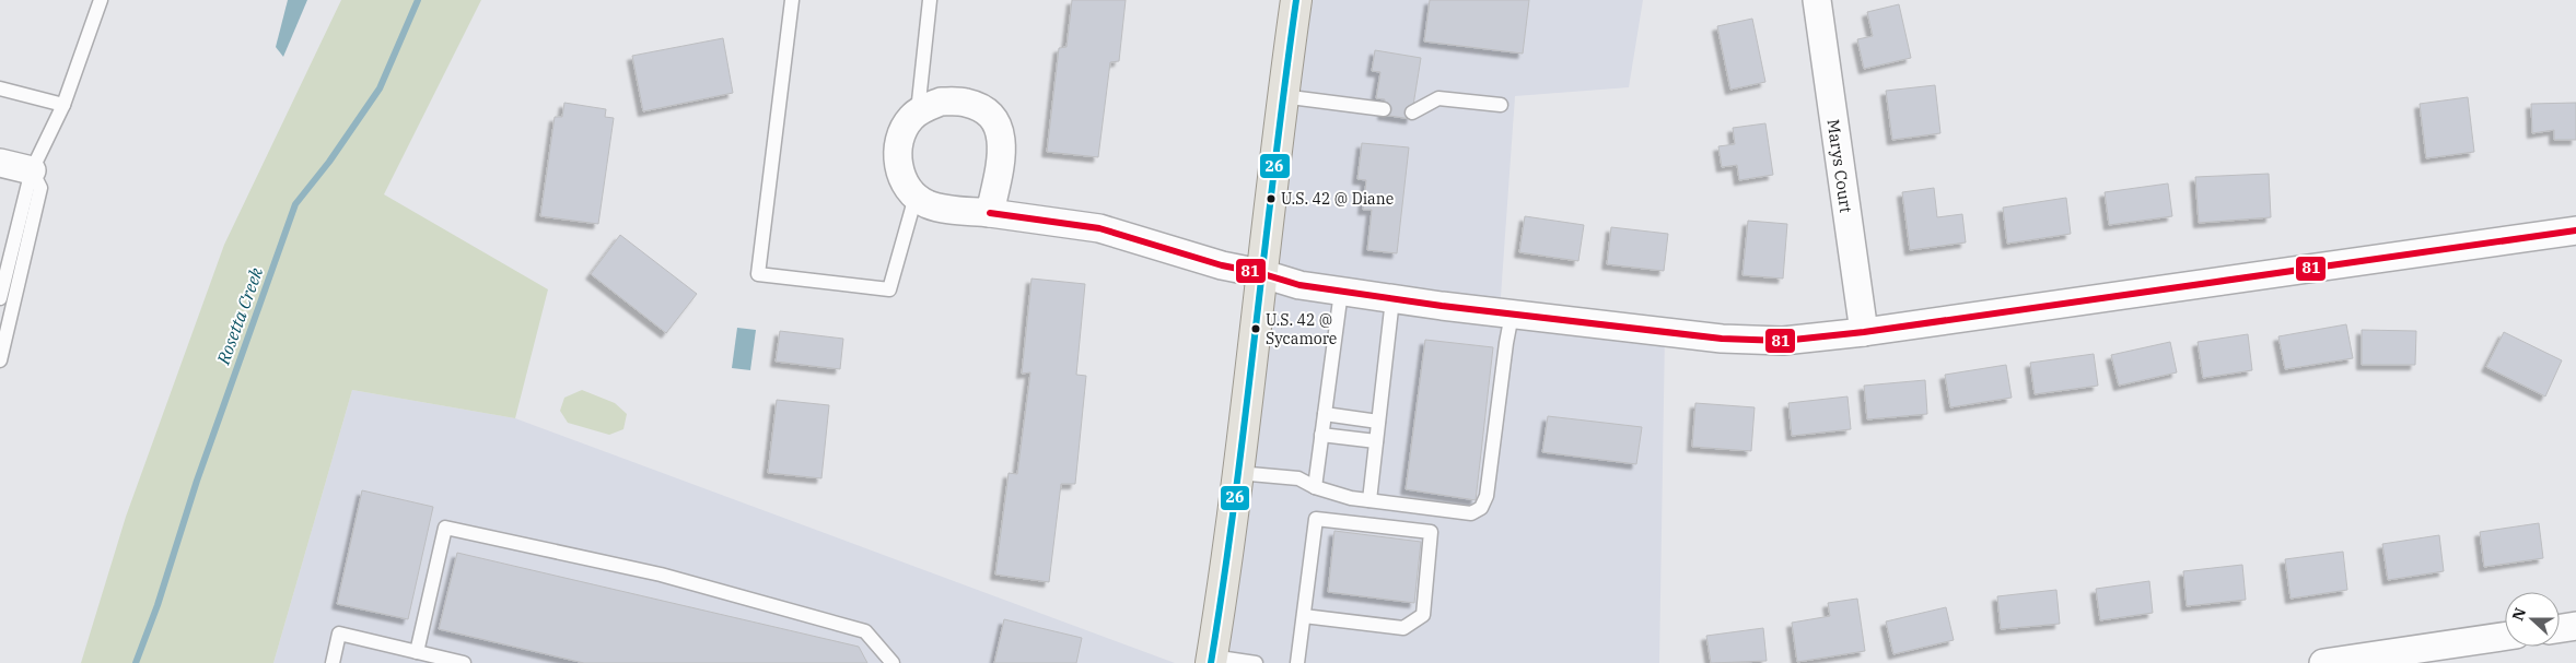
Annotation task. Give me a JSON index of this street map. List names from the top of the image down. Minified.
{"streets":{"street":["Marys Court"]},"water":["Rosetta Creek"],"places":["U.S. 42 @ Diane","U.S. 42 @ Sycamore"],"lines":["transit line 26","transit line 81"],"north":"left"}
